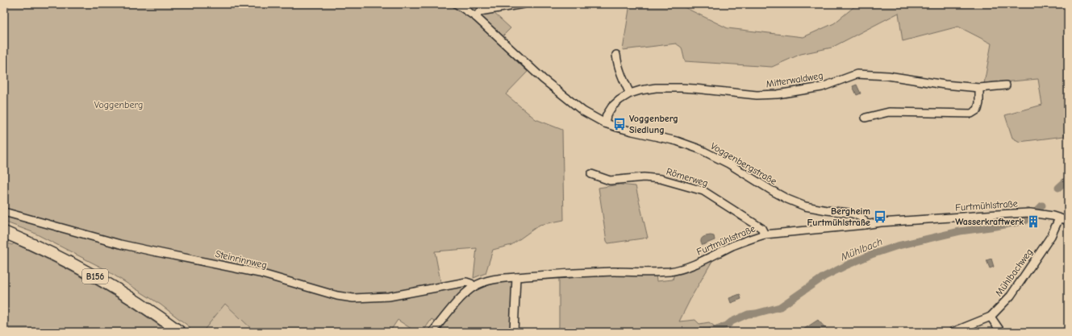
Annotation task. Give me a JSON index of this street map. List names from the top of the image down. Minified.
{"streets":{"main road":["B156"],"street":["Mitterwaldweg","Voggenbergstraße","Römerweg","Furtmühlstraße","Steinrinnweg","Mühlbachweg"]},"crossings":[["Mitterwaldweg","Voggenbergstraße"],["Voggenbergstraße","Furtmühlstraße"],["Römerweg","Furtmühlstraße"],["Furtmühlstraße","Steinrinnweg"],["Furtmühlstraße","Mühlbachweg"]],"water":["Mühlbach"],"parks":["Voggenberg"],"places":{"bus stop":["Voggenberg Siedlung","Bergheim Furtmühlstraße"],"building":["Wasserkraftwerk"]}}
